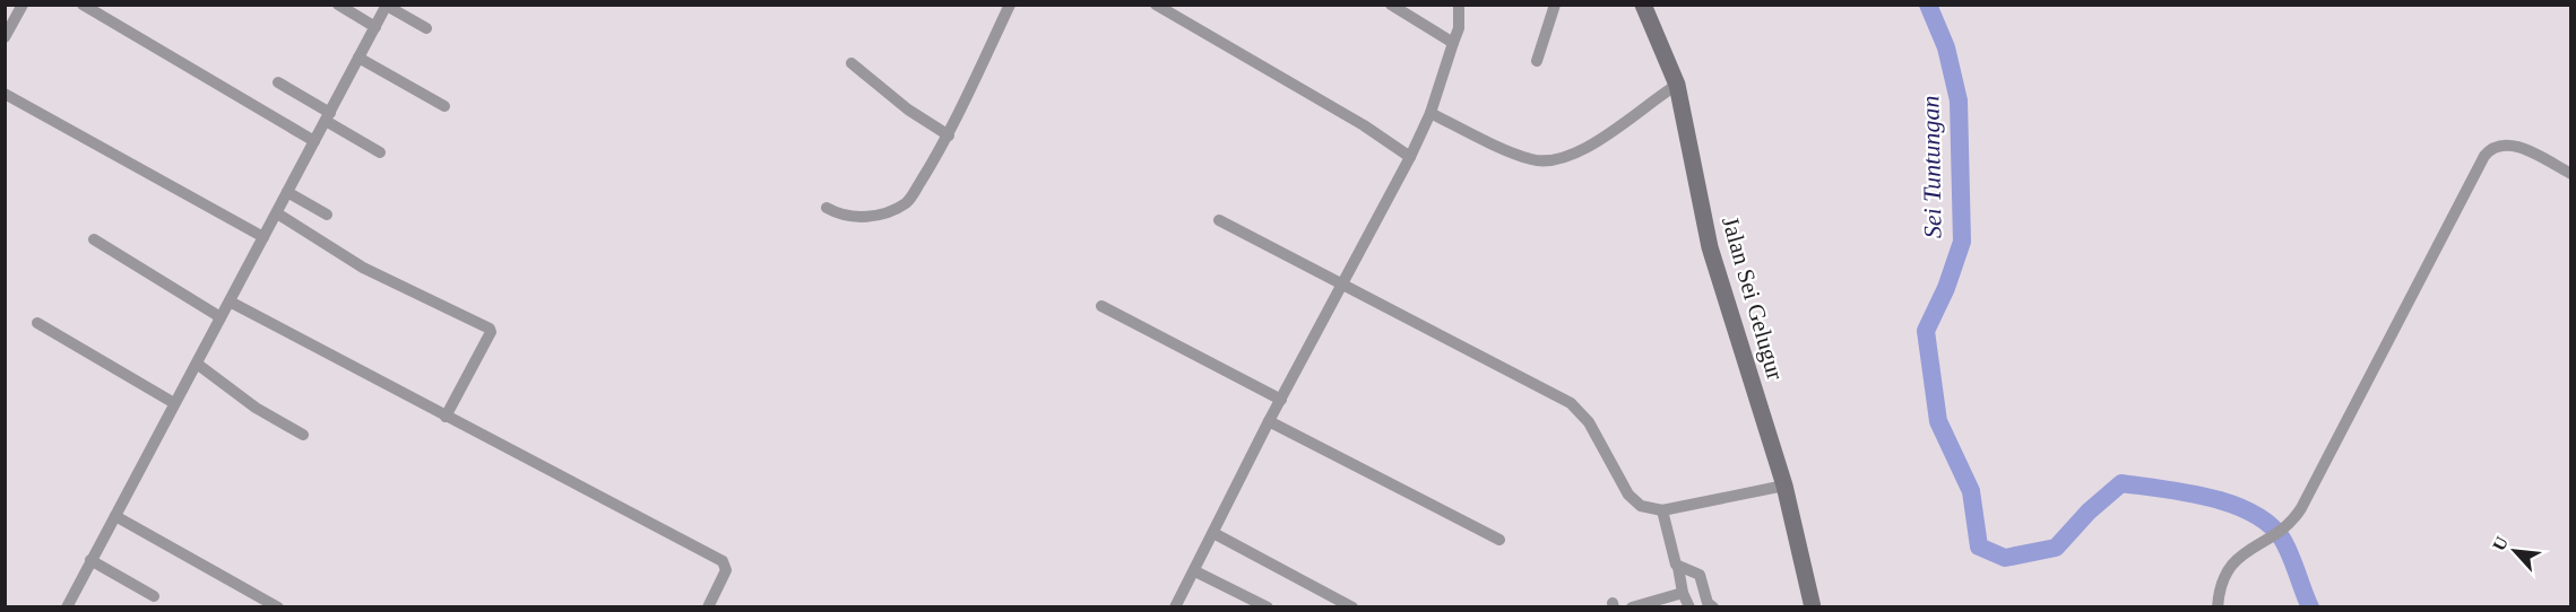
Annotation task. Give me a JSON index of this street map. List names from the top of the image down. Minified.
{"streets":{"main road":["Jalan Sei Gelugur"]},"water":["Sei Tuntungan"],"north":"top left"}
